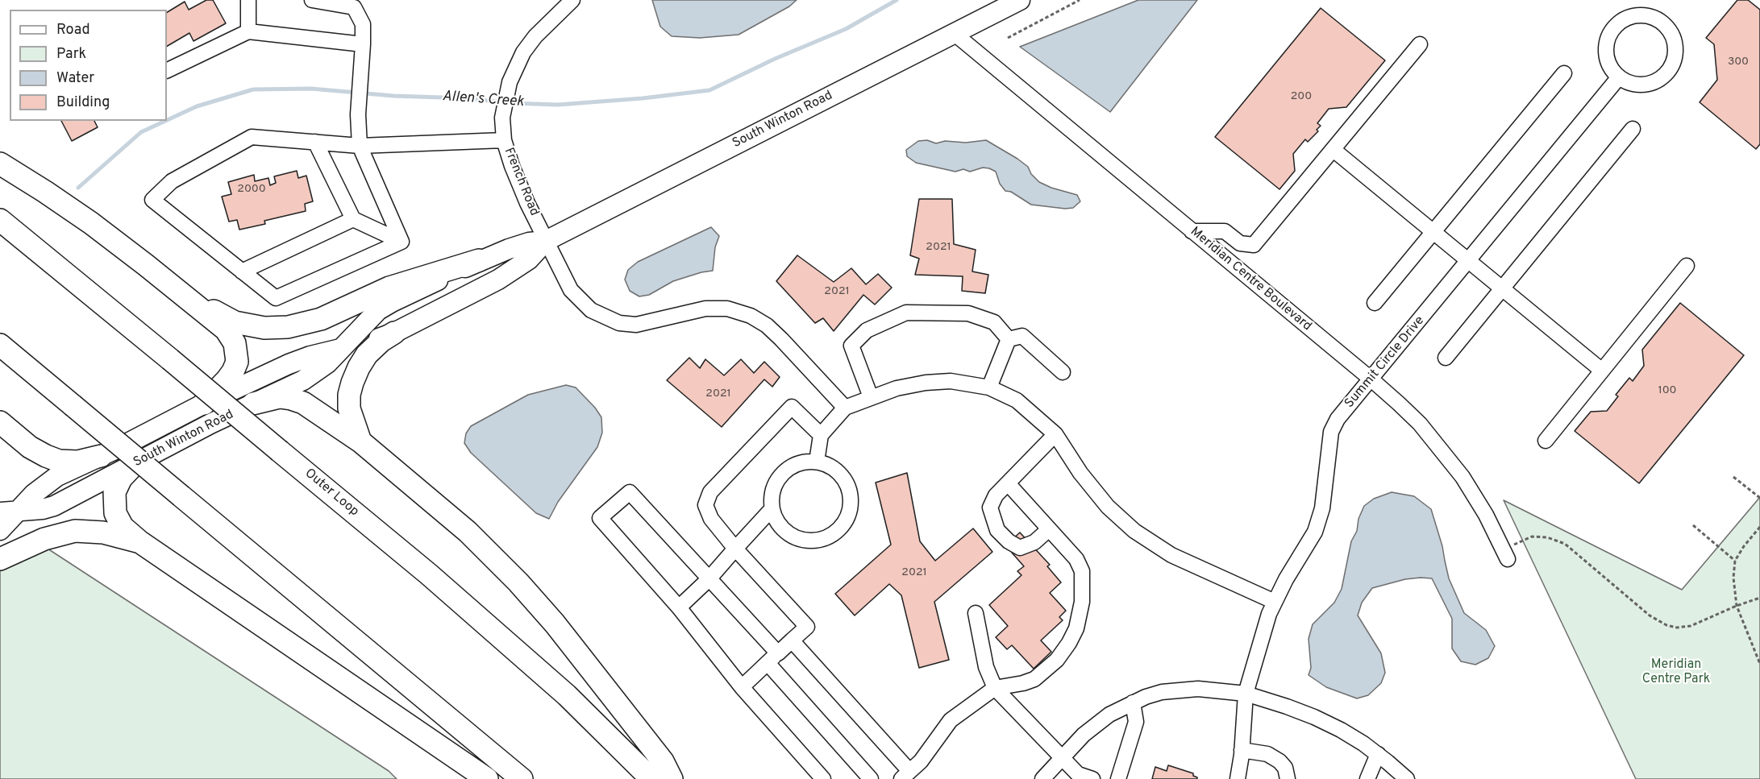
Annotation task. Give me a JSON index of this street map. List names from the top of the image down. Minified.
{"streets":{"highway":["Outer Loop"],"main road":["South Winton Road"],"street":["French Road","Meridian Centre Boulevard","Summit Circle Drive"]},"crossings":[["South Winton Road","French Road"],["South Winton Road","Meridian Centre Boulevard"],["Meridian Centre Boulevard","Summit Circle Drive"]],"water":["Allen's Creek"],"parks":["Meridian Centre Park"],"house_numbers":["300","200","2000","2021","2021","100","2021","2021"],"legend":["Road","Park","Water","Building"]}
